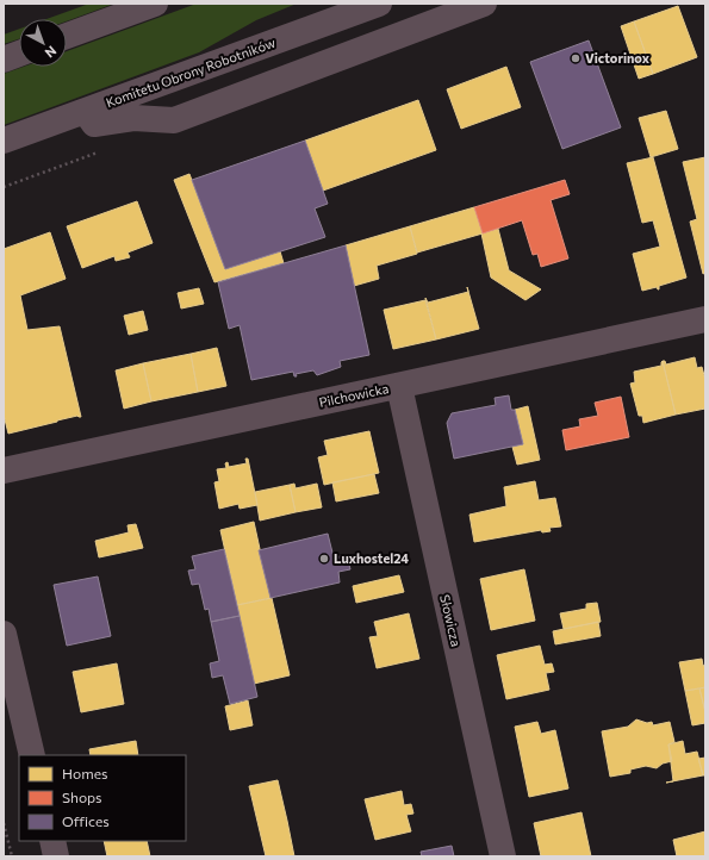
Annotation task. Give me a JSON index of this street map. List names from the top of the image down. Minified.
{"streets":{"street":["Komitetu Obrony Robotników","Pilchowicka","Słowicza"]},"crossings":[["Pilchowicka","Słowicza"]],"places":["Victorinox","Luxhostel24"],"legend":["Homes","Shops","Offices"],"north":"bottom right"}
